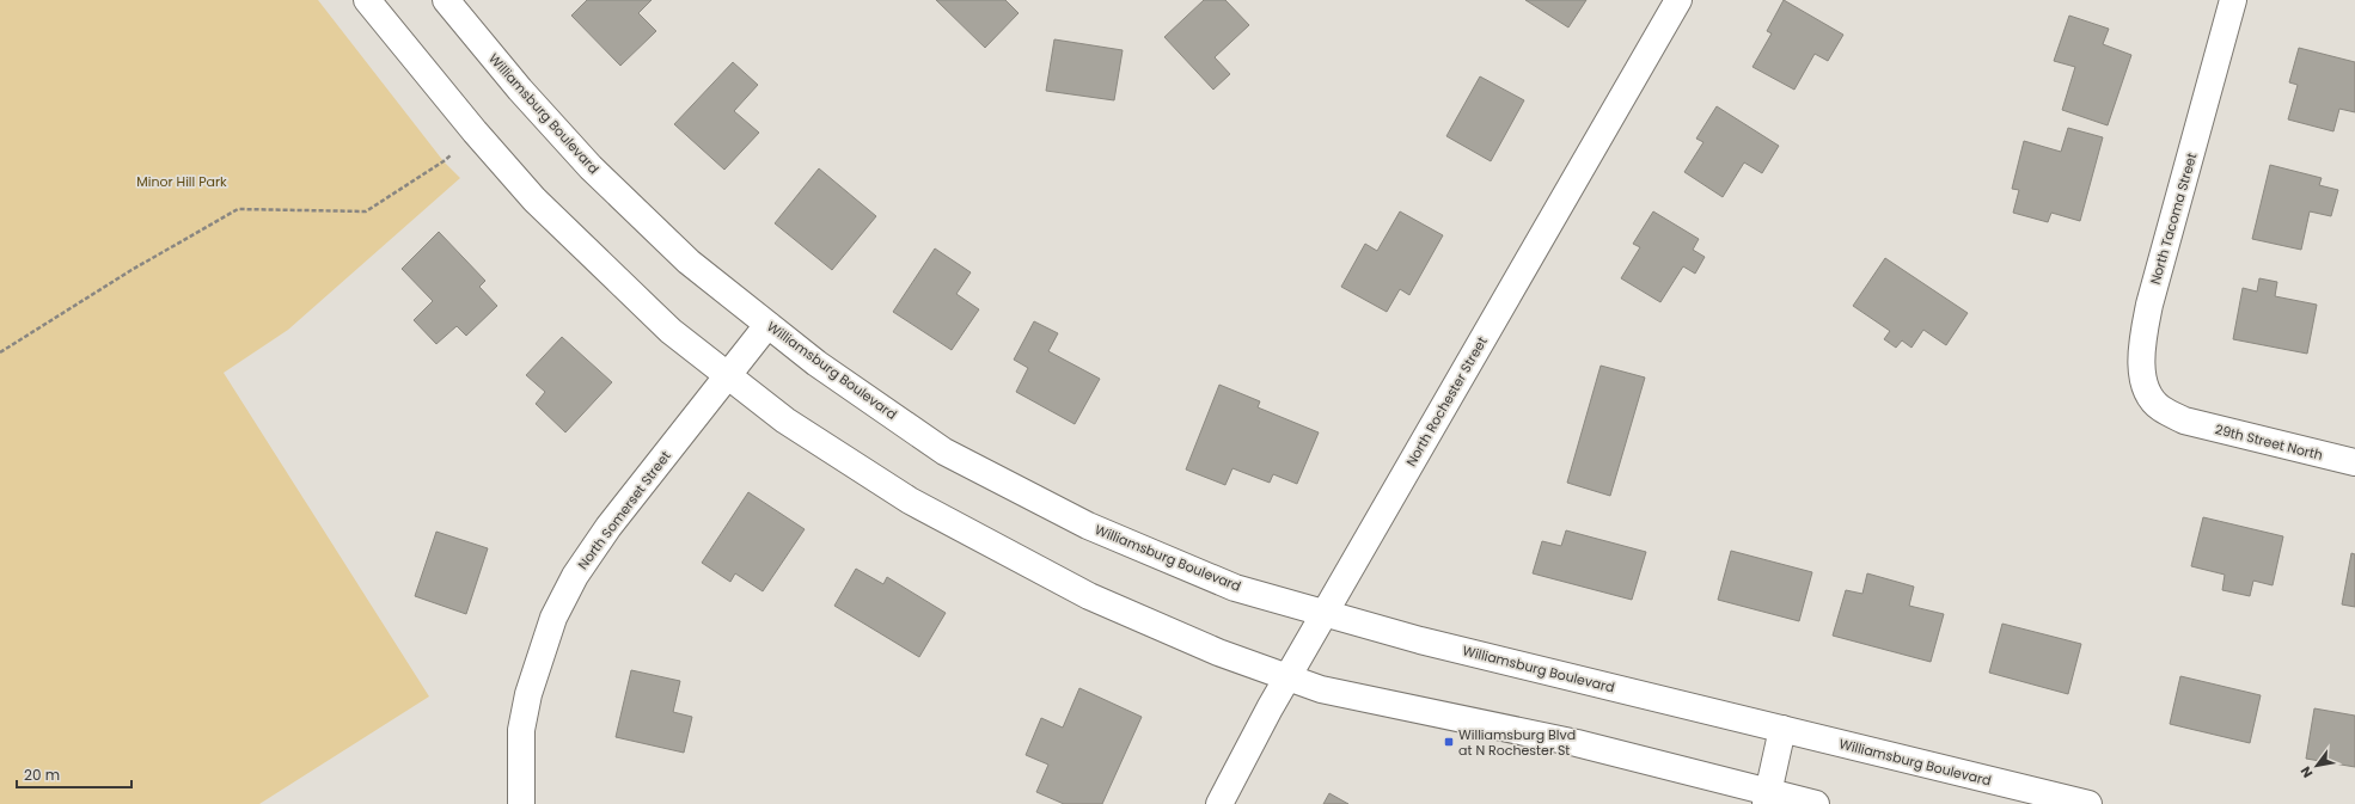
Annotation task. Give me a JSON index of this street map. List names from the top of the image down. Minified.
{"streets":{"main road":["Williamsburg Boulevard","North Tacoma Street","North Rochester Street","29th Street North","North Somerset Street"]},"crossings":[["Williamsburg Boulevard","North Rochester Street"],["Williamsburg Boulevard","North Somerset Street"],["North Tacoma Street","29th Street North"]],"parks":["Minor Hill Park"],"places":{"transit":["Williamsburg Blvd at N Rochester St"]},"scale_bar":"20 m","north":"bottom left"}
